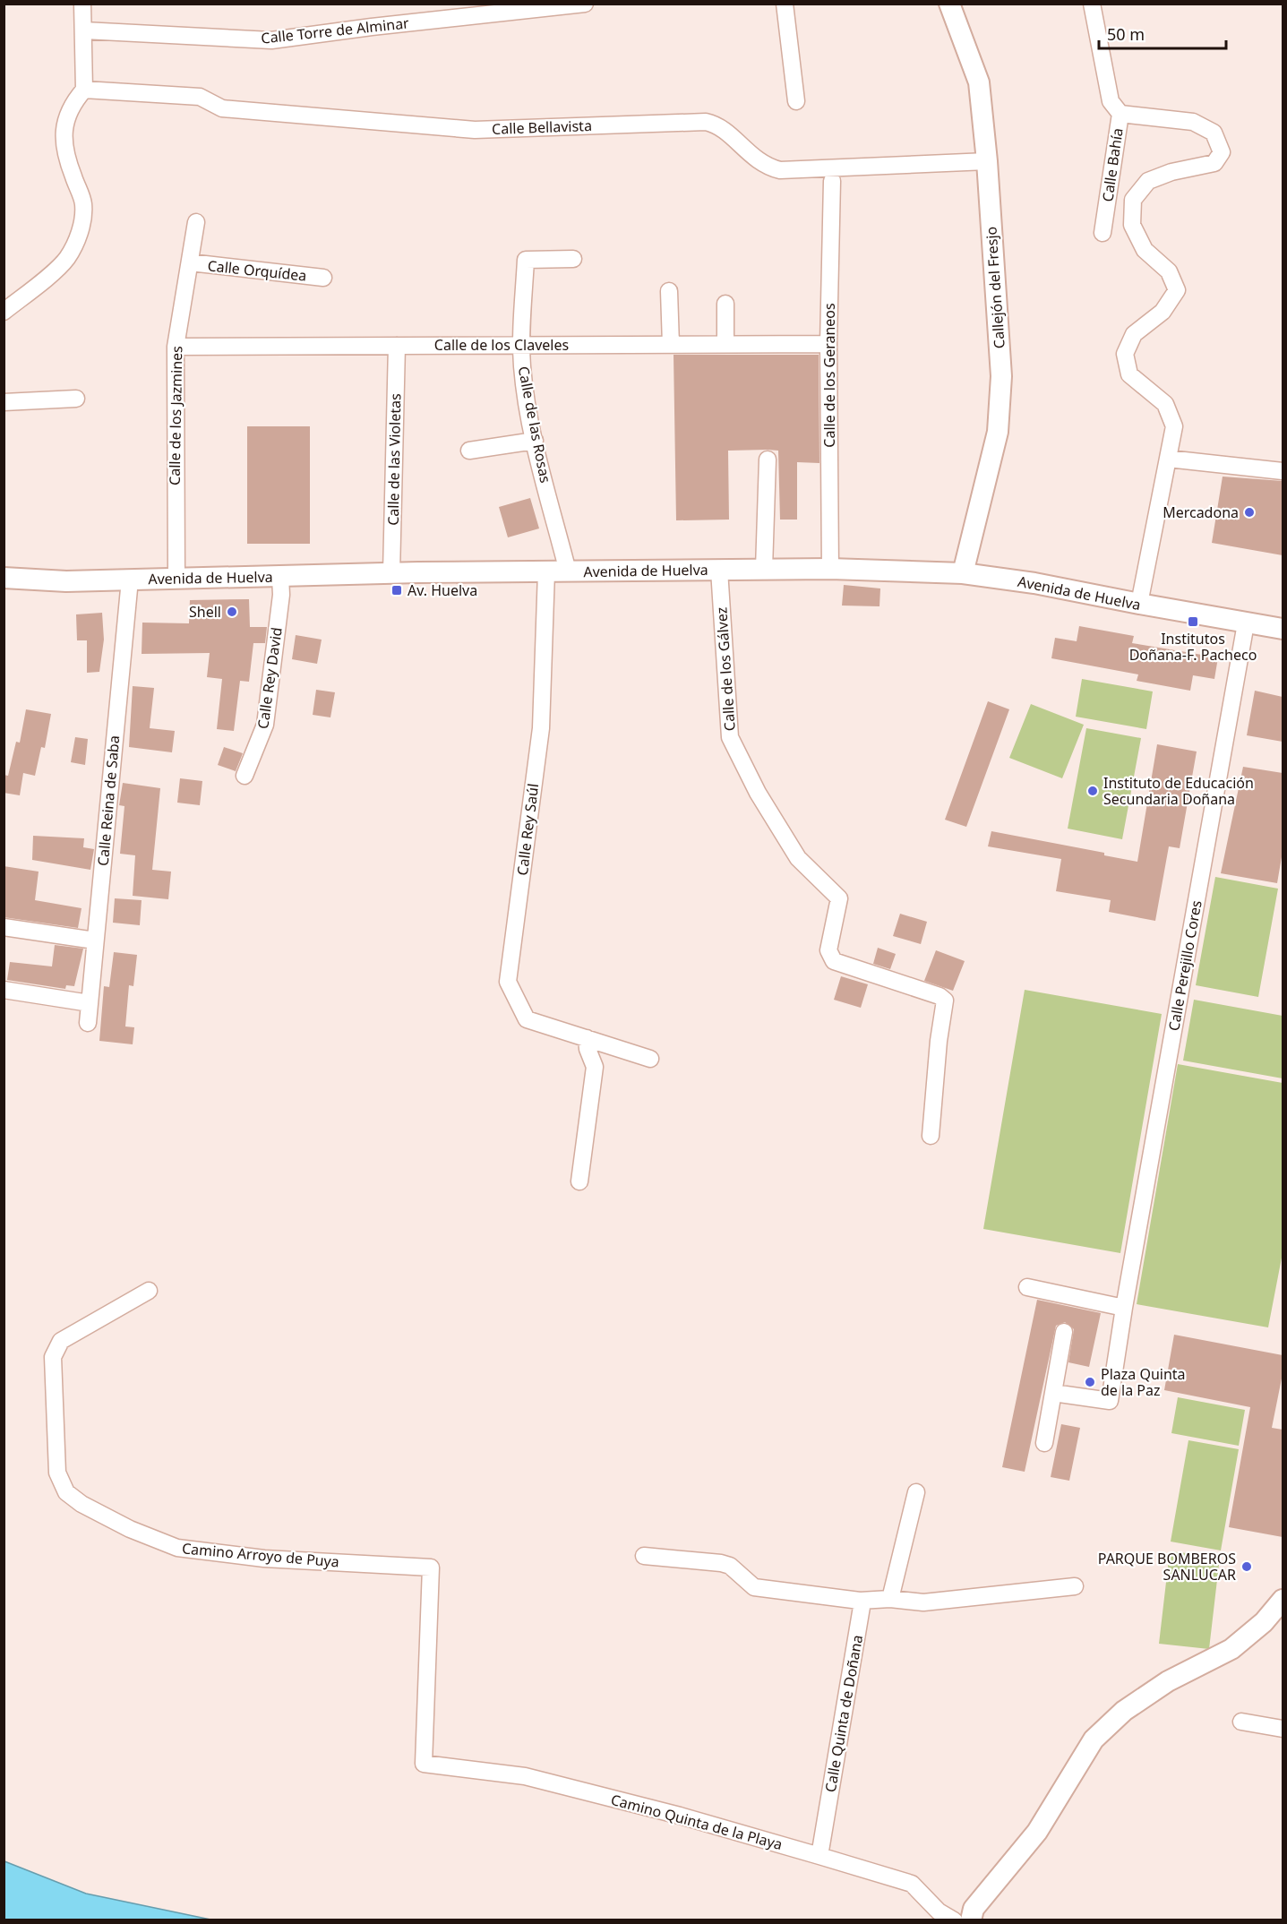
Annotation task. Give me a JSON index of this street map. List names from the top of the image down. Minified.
{"streets":{"street":["Calle Torre de Alminar","Calle Bellavista","Calle Bahía","Calle Orquídea","Callejón del Fresjo","Calle de los Claveles","Calle de los Geraneos","Calle de los Jazmines","Calle de las Rosas","Calle de las Violetas","Avenida de Huelva","Calle de los Gálvez","Calle Rey David","Calle Reina de Saba","Calle Rey Saúl","Calle Perejillo Cores","Camino Arroyo de Puya","Calle Quinta de Doñana","Camino Quinta de la Playa"]},"crossings":[["Calle Bellavista","Callejón del Fresjo"],["Calle Orquídea","Calle de los Jazmines"],["Callejón del Fresjo","Avenida de Huelva"],["Calle de los Claveles","Calle de los Geraneos"],["Calle de los Claveles","Calle de los Jazmines"],["Calle de los Claveles","Calle de las Rosas"],["Calle de los Claveles","Calle de las Violetas"],["Calle de los Geraneos","Avenida de Huelva"],["Calle de los Jazmines","Avenida de Huelva"],["Calle de las Rosas","Avenida de Huelva"],["Calle de las Violetas","Avenida de Huelva"],["Avenida de Huelva","Calle de los Gálvez"],["Avenida de Huelva","Calle Rey David"],["Avenida de Huelva","Calle Reina de Saba"],["Avenida de Huelva","Calle Rey Saúl"],["Avenida de Huelva","Calle Perejillo Cores"],["Camino Arroyo de Puya","Camino Quinta de la Playa"],["Calle Quinta de Doñana","Camino Quinta de la Playa"]],"places":{"other":["Mercadona","Shell","Instituto de Educación Secundaria Doñana","Plaza Quinta de la Paz","PARQUE BOMBEROS SANLUCAR"],"transit":["Av. Huelva","Institutos Doñana-F. Pacheco"]},"scale_bar":"50 m"}
